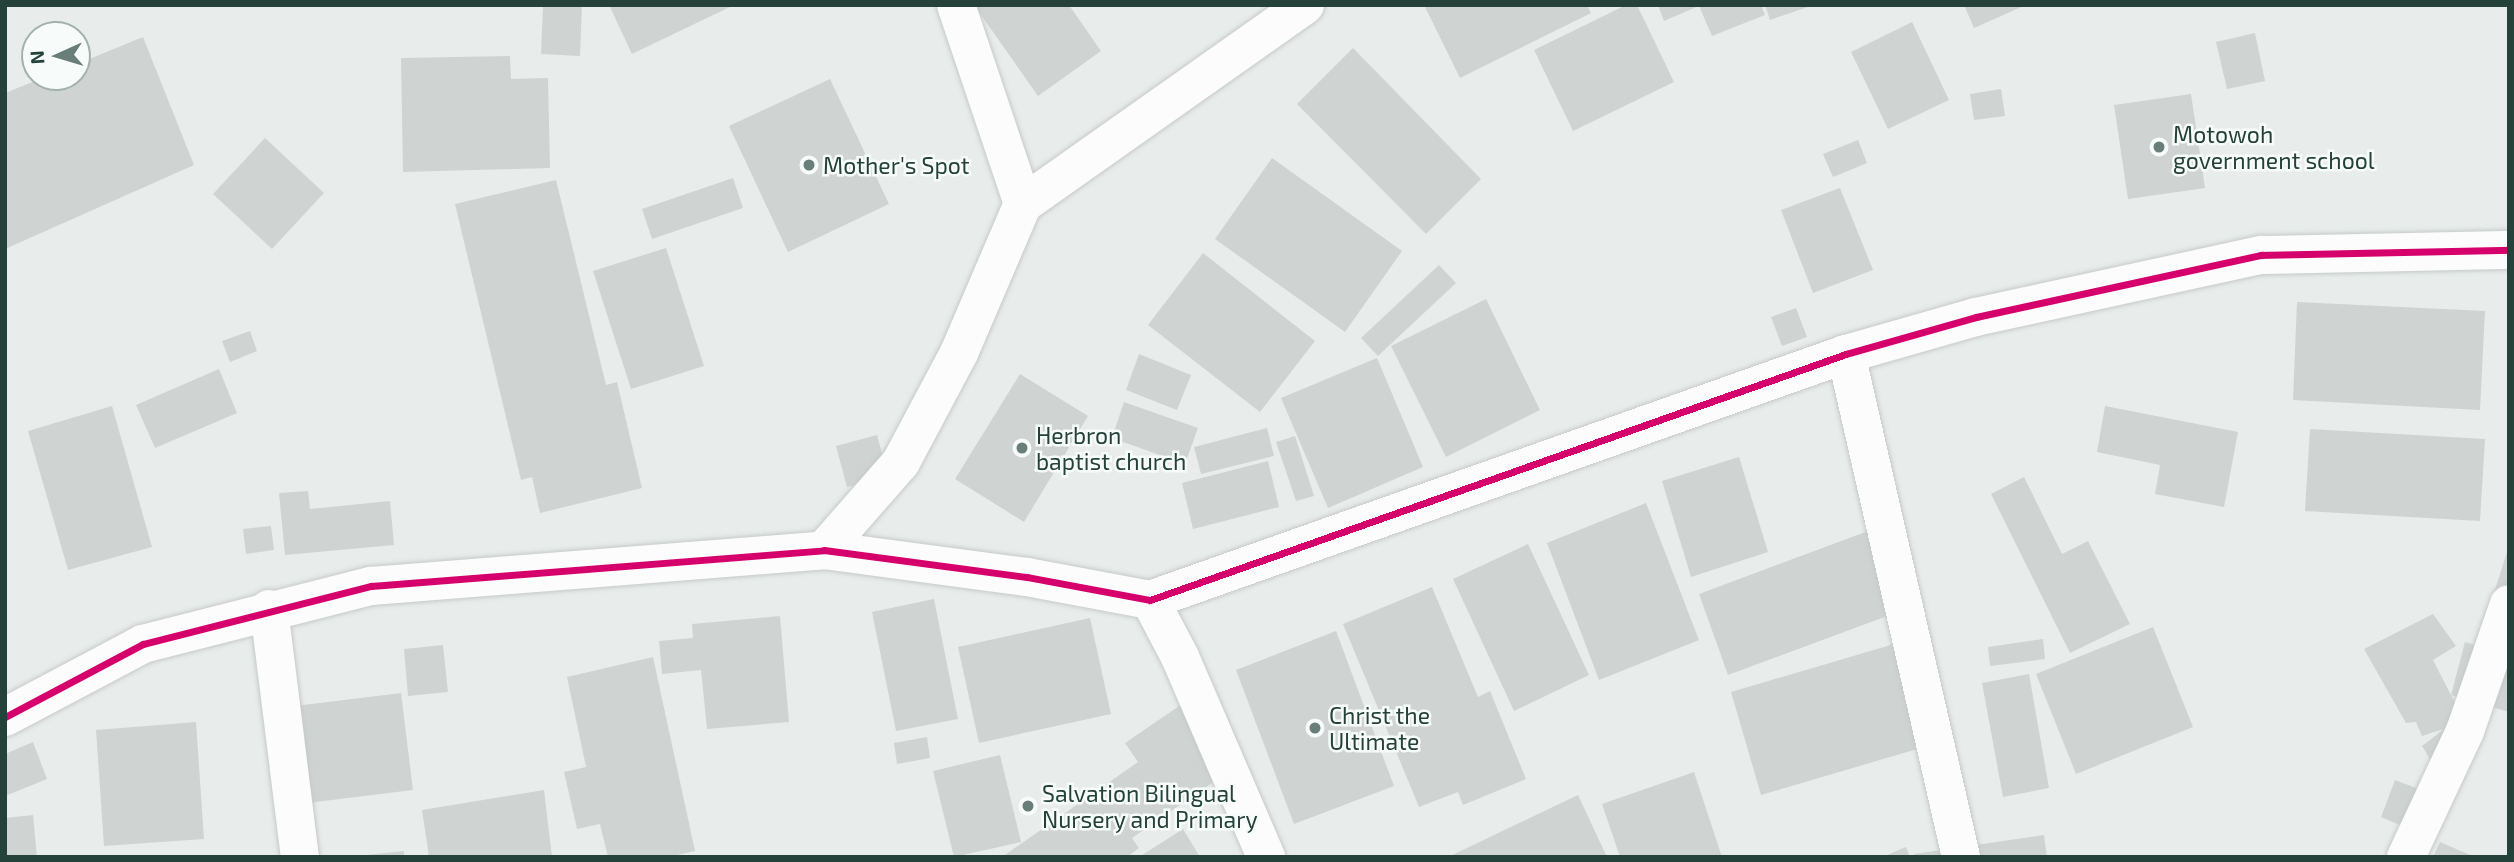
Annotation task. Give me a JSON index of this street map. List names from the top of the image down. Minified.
{"places":["Motowoh government school","Mother's Spot","Herbron baptist church","Christ the Ultimate","Salvation Bilingual Nursery and Primary"],"north":"left"}
